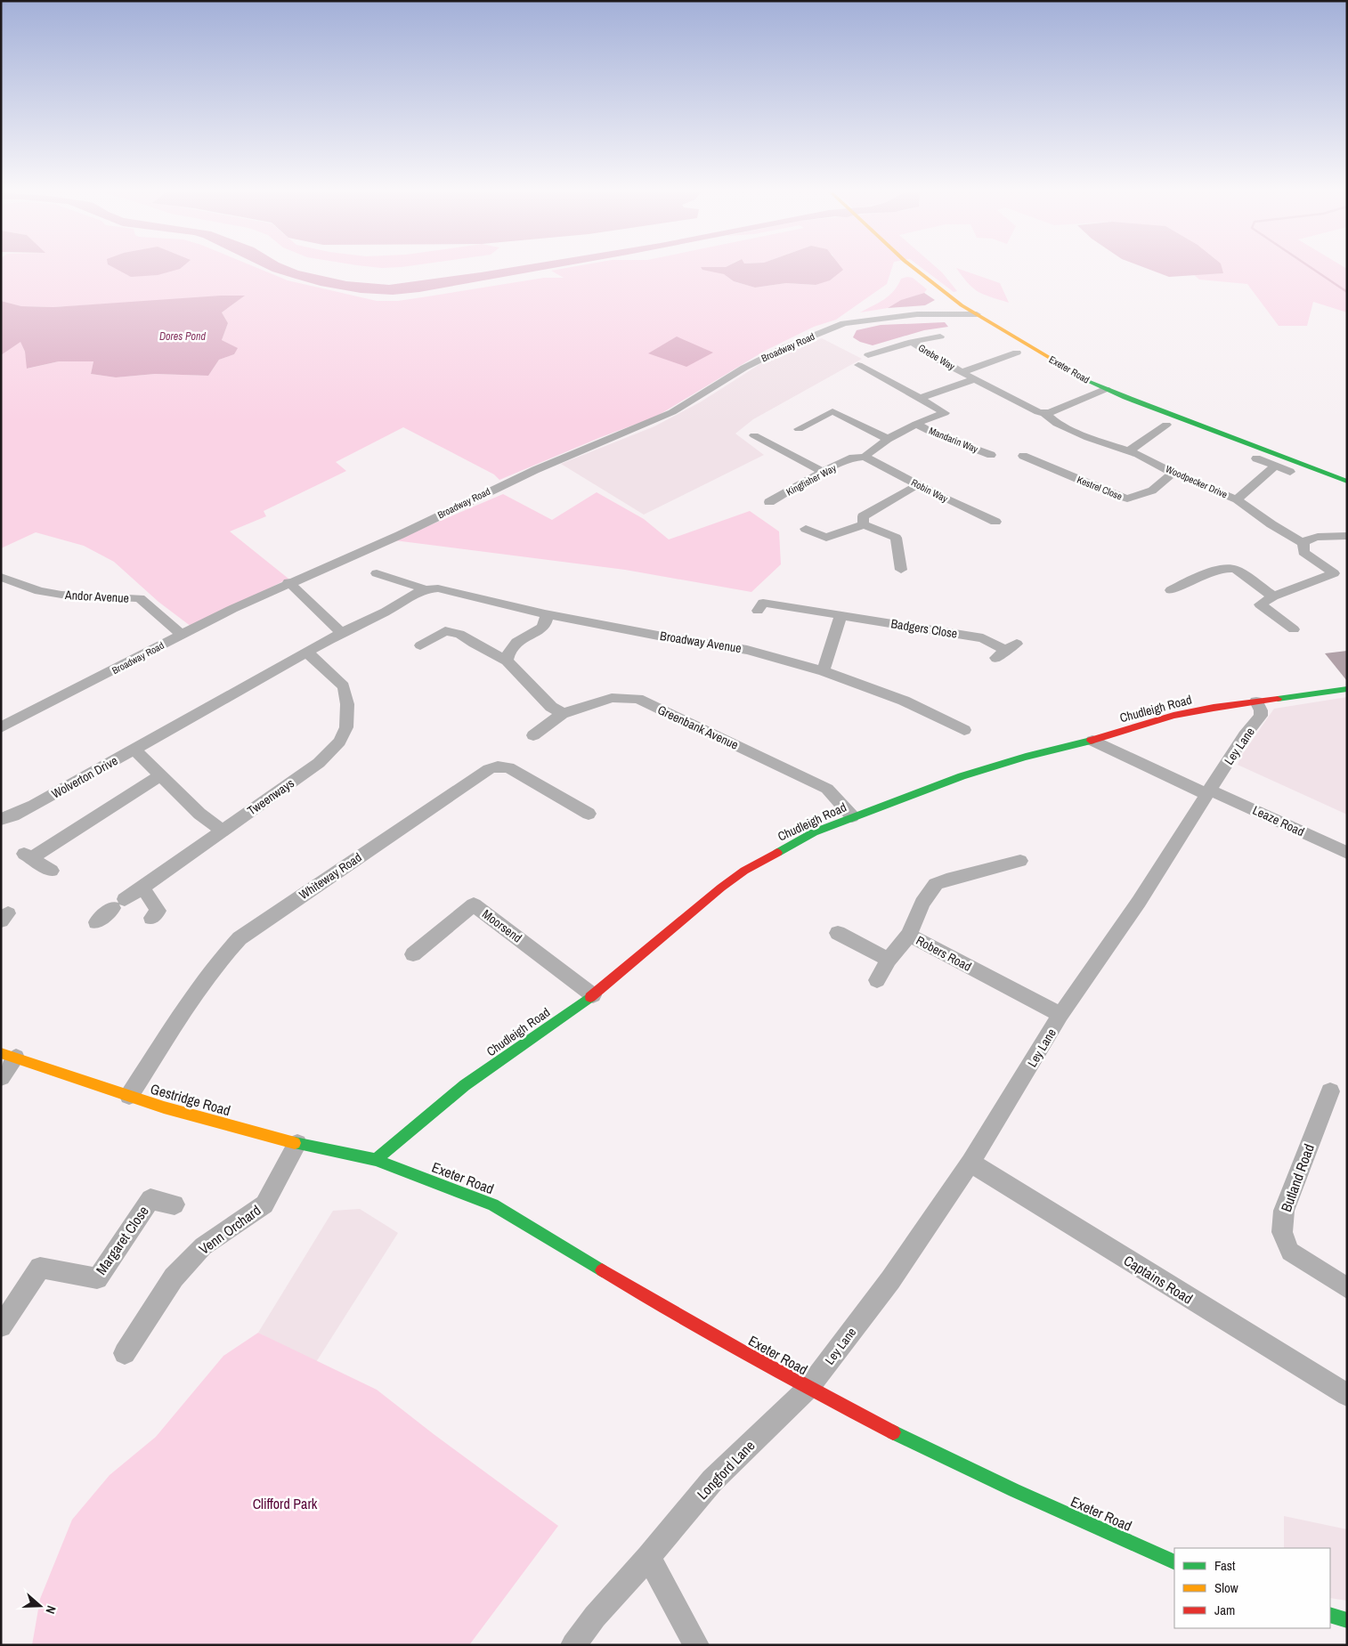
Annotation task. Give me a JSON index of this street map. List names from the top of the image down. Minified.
{"streets":{"main road":["Exeter Road","Chudleigh Road","Gestridge Road"],"street":["Broadway Road","Grebe Way","Mandarin Way","Kingfisher Way","Woodpecker Drive","Kestrel Close","Robin Way","Andor Avenue","Badgers Close","Broadway Avenue","Greenbank Avenue","Ley Lane","Wolverton Drive","Tweenways","Leaze Road","Whiteway Road","Moorsend","Robers Road","Butland Road","Venn Orchard","Margaret Close","Captains Road","Longford Lane"]},"crossings":[["Broadway Road","Exeter Road"],["Broadway Road","Andor Avenue"],["Exeter Road","Chudleigh Road"],["Exeter Road","Ley Lane"],["Exeter Road","Gestridge Road"],["Exeter Road","Longford Lane"],["Kingfisher Way","Robin Way"],["Woodpecker Drive","Kestrel Close"],["Chudleigh Road","Greenbank Avenue"],["Chudleigh Road","Ley Lane"],["Chudleigh Road","Leaze Road"],["Chudleigh Road","Moorsend"],["Chudleigh Road","Gestridge Road"],["Ley Lane","Leaze Road"],["Ley Lane","Robers Road"],["Ley Lane","Captains Road"],["Ley Lane","Longford Lane"],["Whiteway Road","Gestridge Road"],["Gestridge Road","Venn Orchard"]],"water":["Dores Pond"],"parks":["Clifford Park"],"legend":["Fast","Slow","Jam"],"north":"right"}
